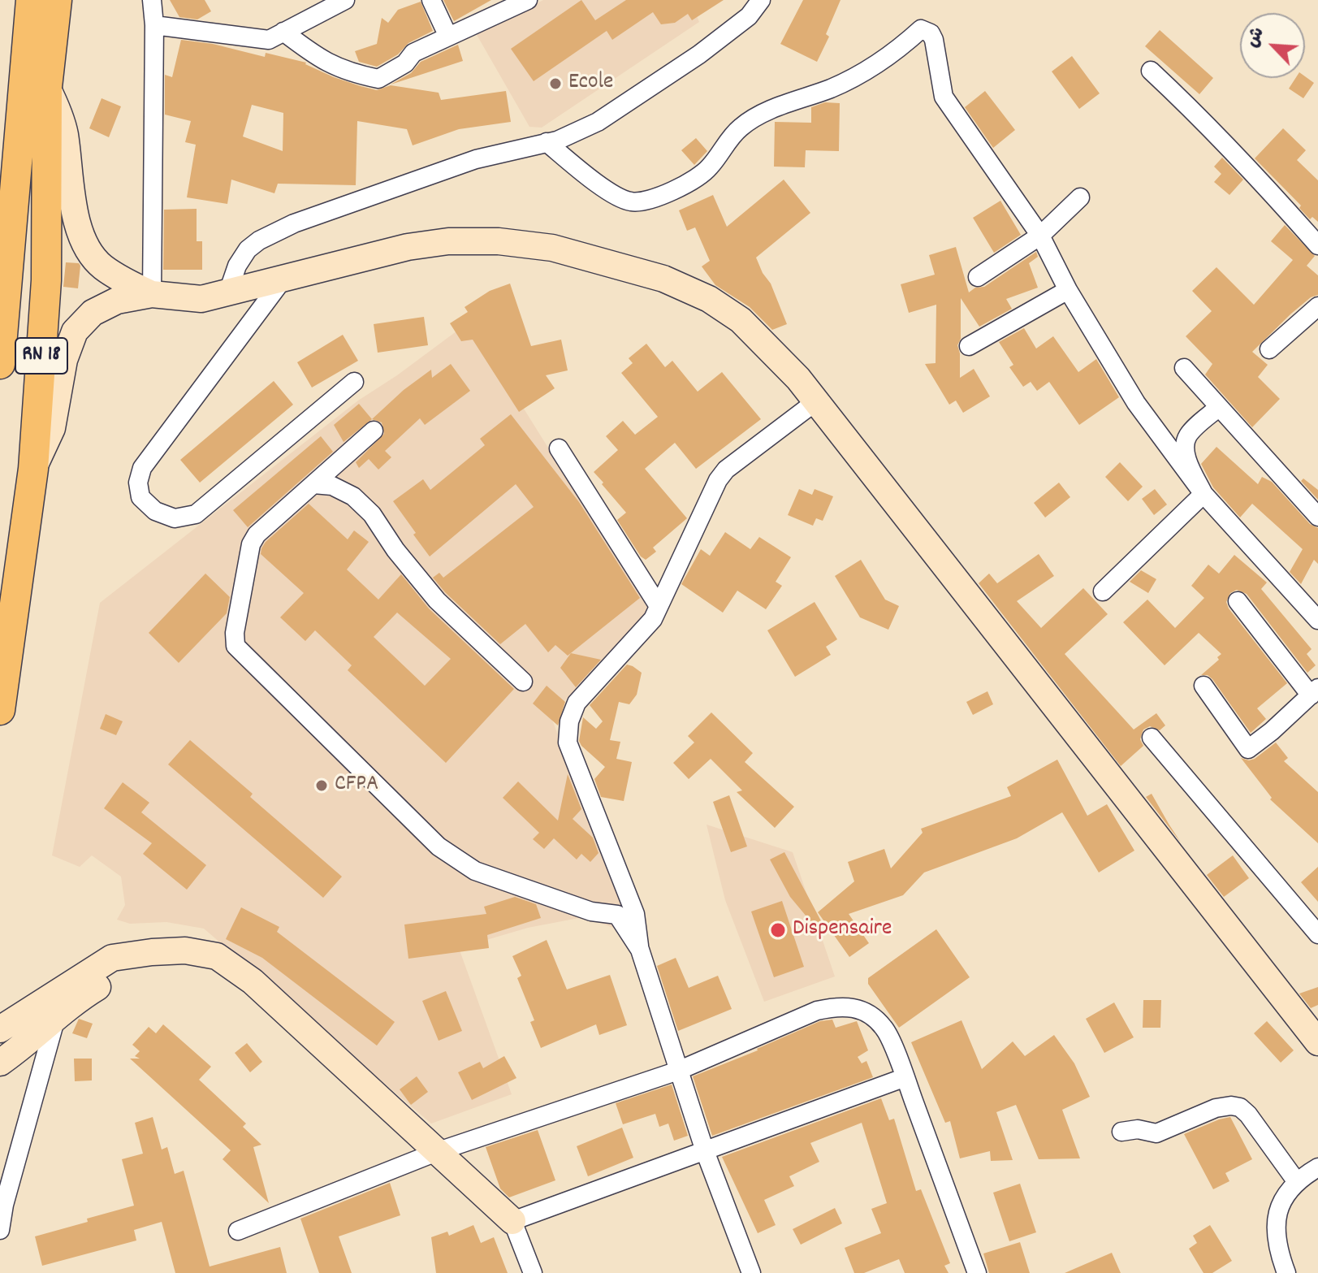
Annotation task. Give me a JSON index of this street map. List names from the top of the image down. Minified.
{"streets":{"main road":["RN 18"]},"places":["Ecole","CFPA","Dispensaire"],"north":"top left"}
